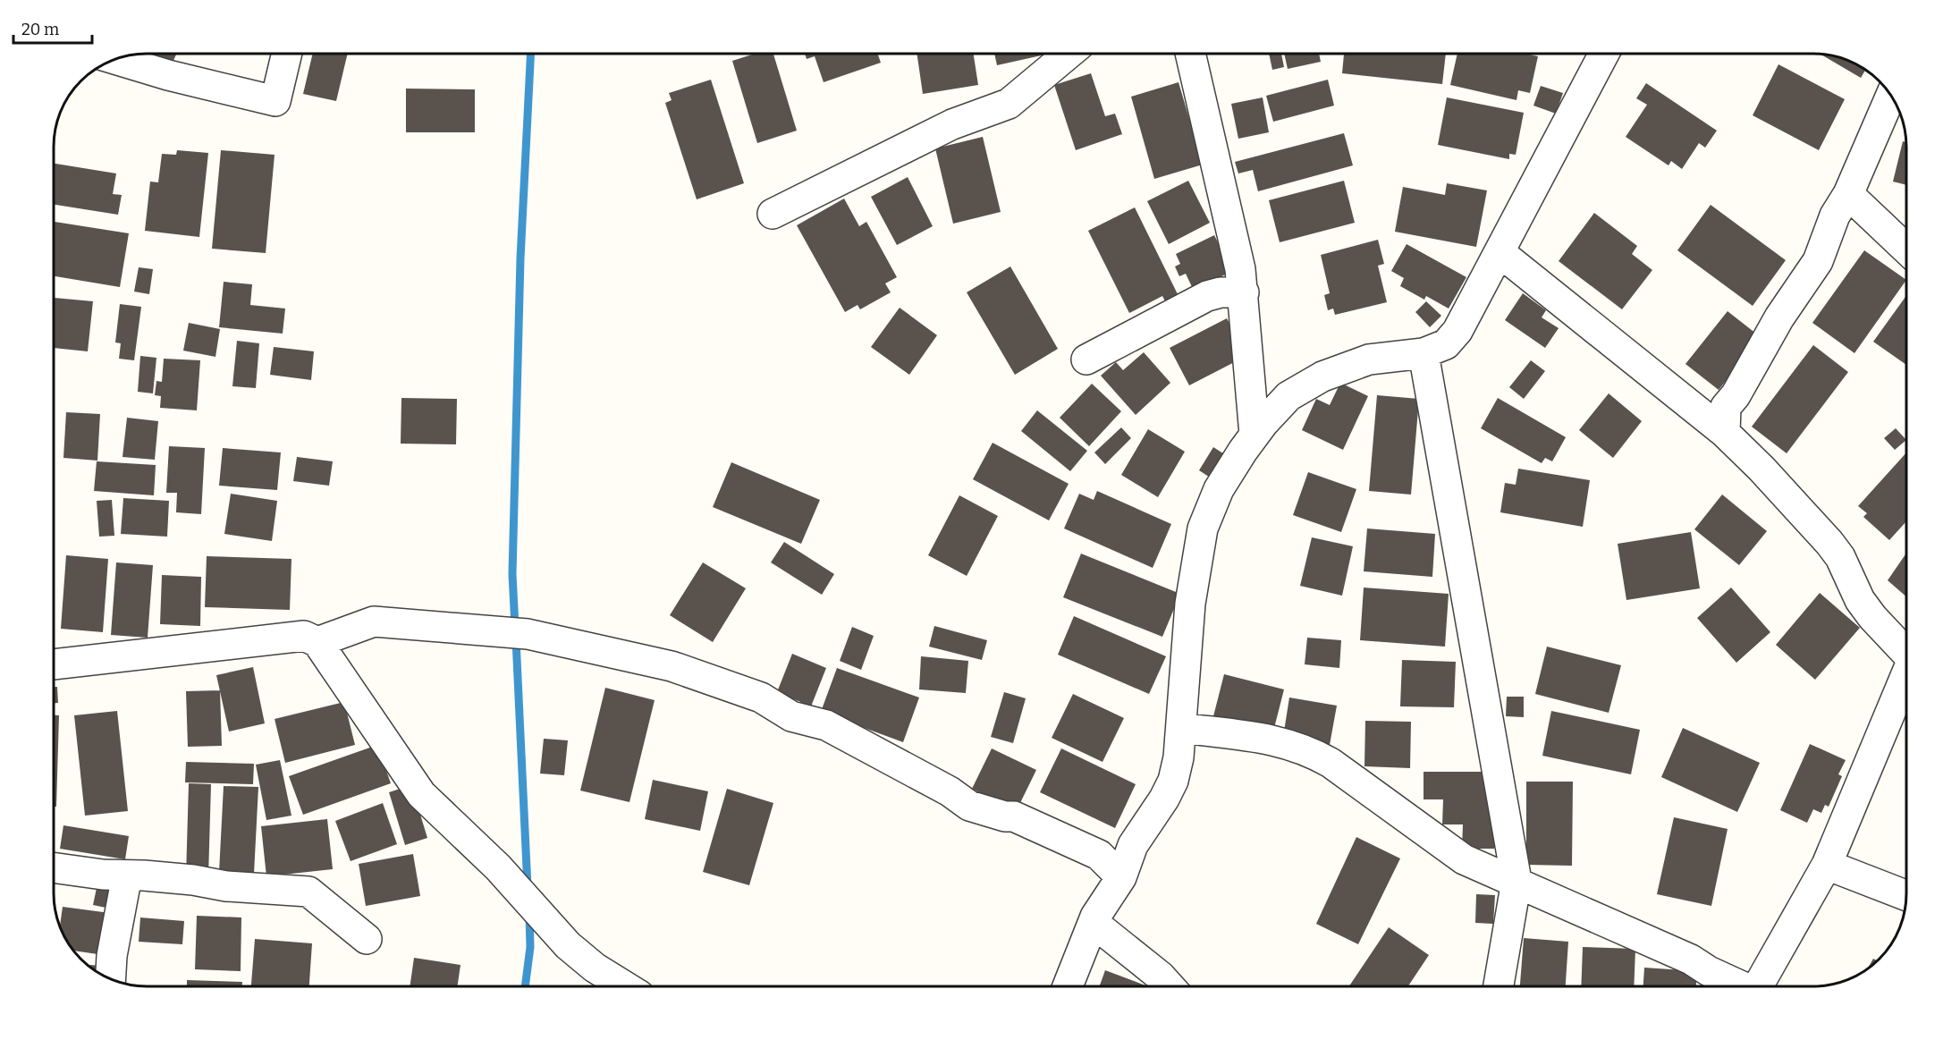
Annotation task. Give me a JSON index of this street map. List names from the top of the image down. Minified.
{"scale_bar":"20 m"}
